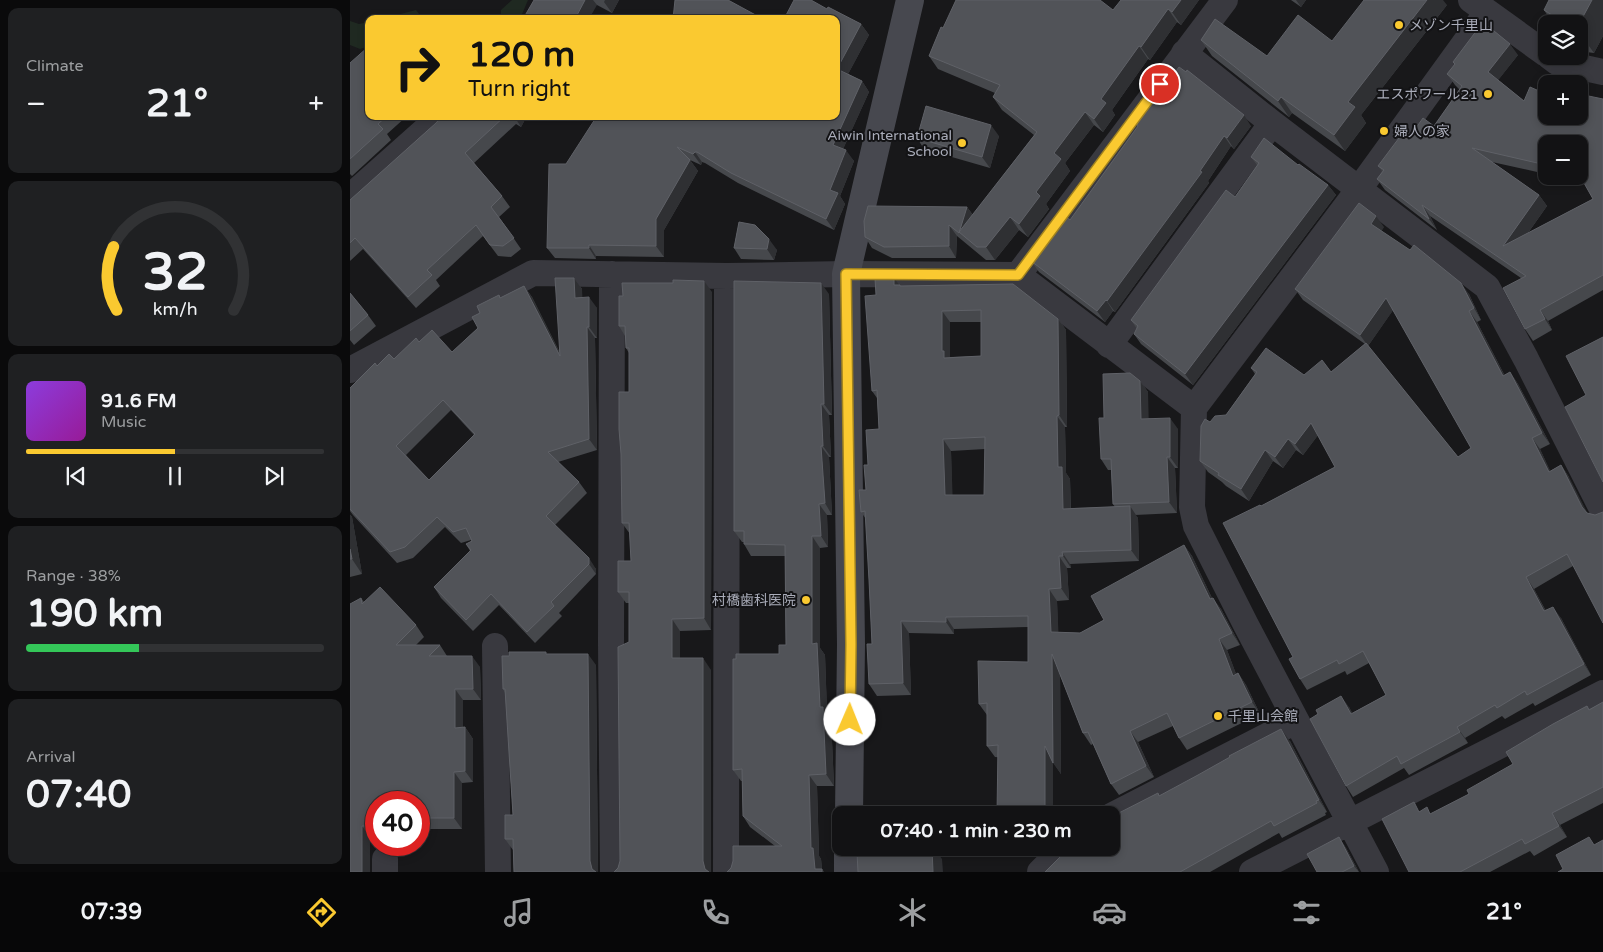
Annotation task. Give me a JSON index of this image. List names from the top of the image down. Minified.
{"places":["メゾン千里山","エスポワール21","婦人の家","Aiwin International School","村橋歯科医院","千里山会館"],"page":{"tile":["Climate",["Range · 38%","190 km"],["Arrival","07:40"]],"map_buttons":["+","−"],"turn":["120 m","Turn right"],"heat":["−","21°","+"],"song":["91.6 FM","Music"],"limit":"40","trip":"07:40 · 1 min · 230 m","tabs":["07:39","21°"],"gauge":["32","km/h"]}}
